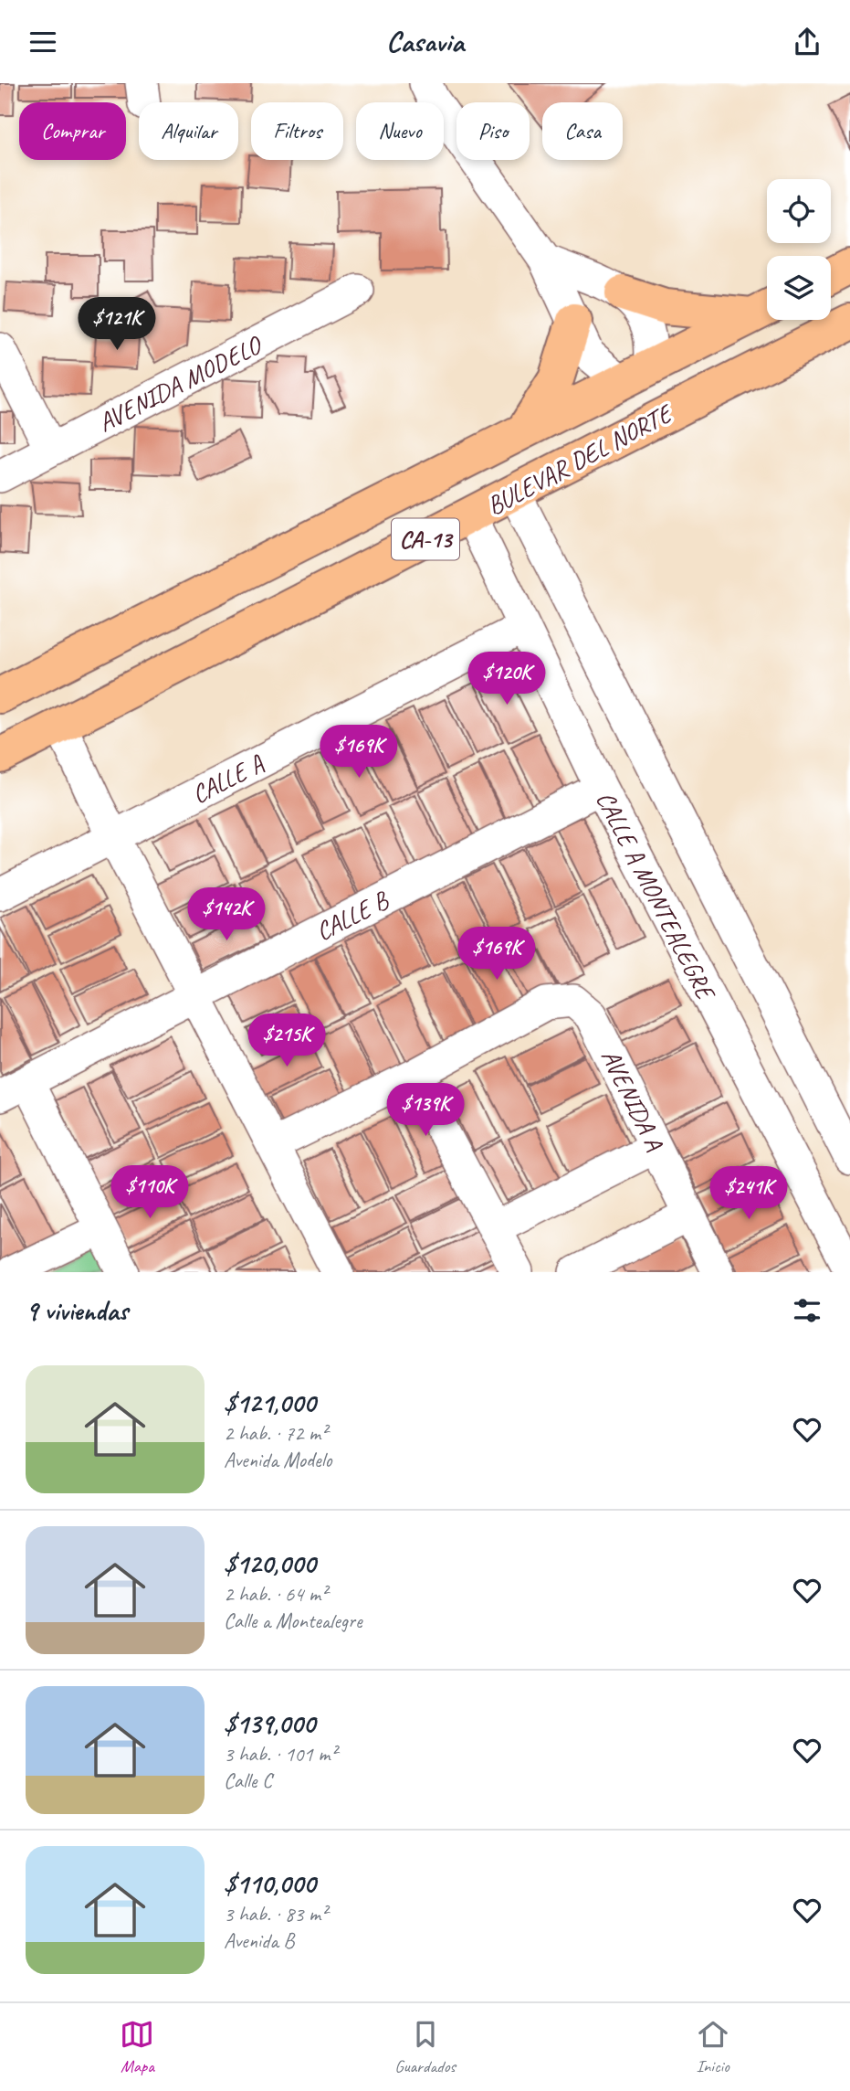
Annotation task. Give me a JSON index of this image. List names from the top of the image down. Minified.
{"streets":{"highway":["BULEVAR DEL NORTE","CA-13"],"street":["AVENIDA MODELO","CALLE A","CALLE A MONTEALEGRE","CALLE B","AVENIDA A"]},"crossings":[["BULEVAR DEL NORTE","CALLE A MONTEALEGRE"],["CALLE A","CALLE A MONTEALEGRE"],["CALLE A MONTEALEGRE","CALLE B"]],"page":{"header":"Casavia","chip":["Comprar","Alquilar","Filtros","Nuevo","Piso","Casa"],"price":["$121K","$120K","$169K","$142K","$169K","$215K","$139K","$110K","$241K"],"heading":"9 viviendas","list":[{"name":"$121,000","note":"2 hab. · 72 m² · Avenida Modelo"},{"name":"$120,000","note":"2 hab. · 64 m² · Calle a Montealegre"},{"name":"$139,000","note":"3 hab. · 101 m² · Calle C"},{"name":"$110,000","note":"3 hab. · 83 m² · Avenida B"}],"tabs":["Mapa","Guardados","Inicio"]}}
